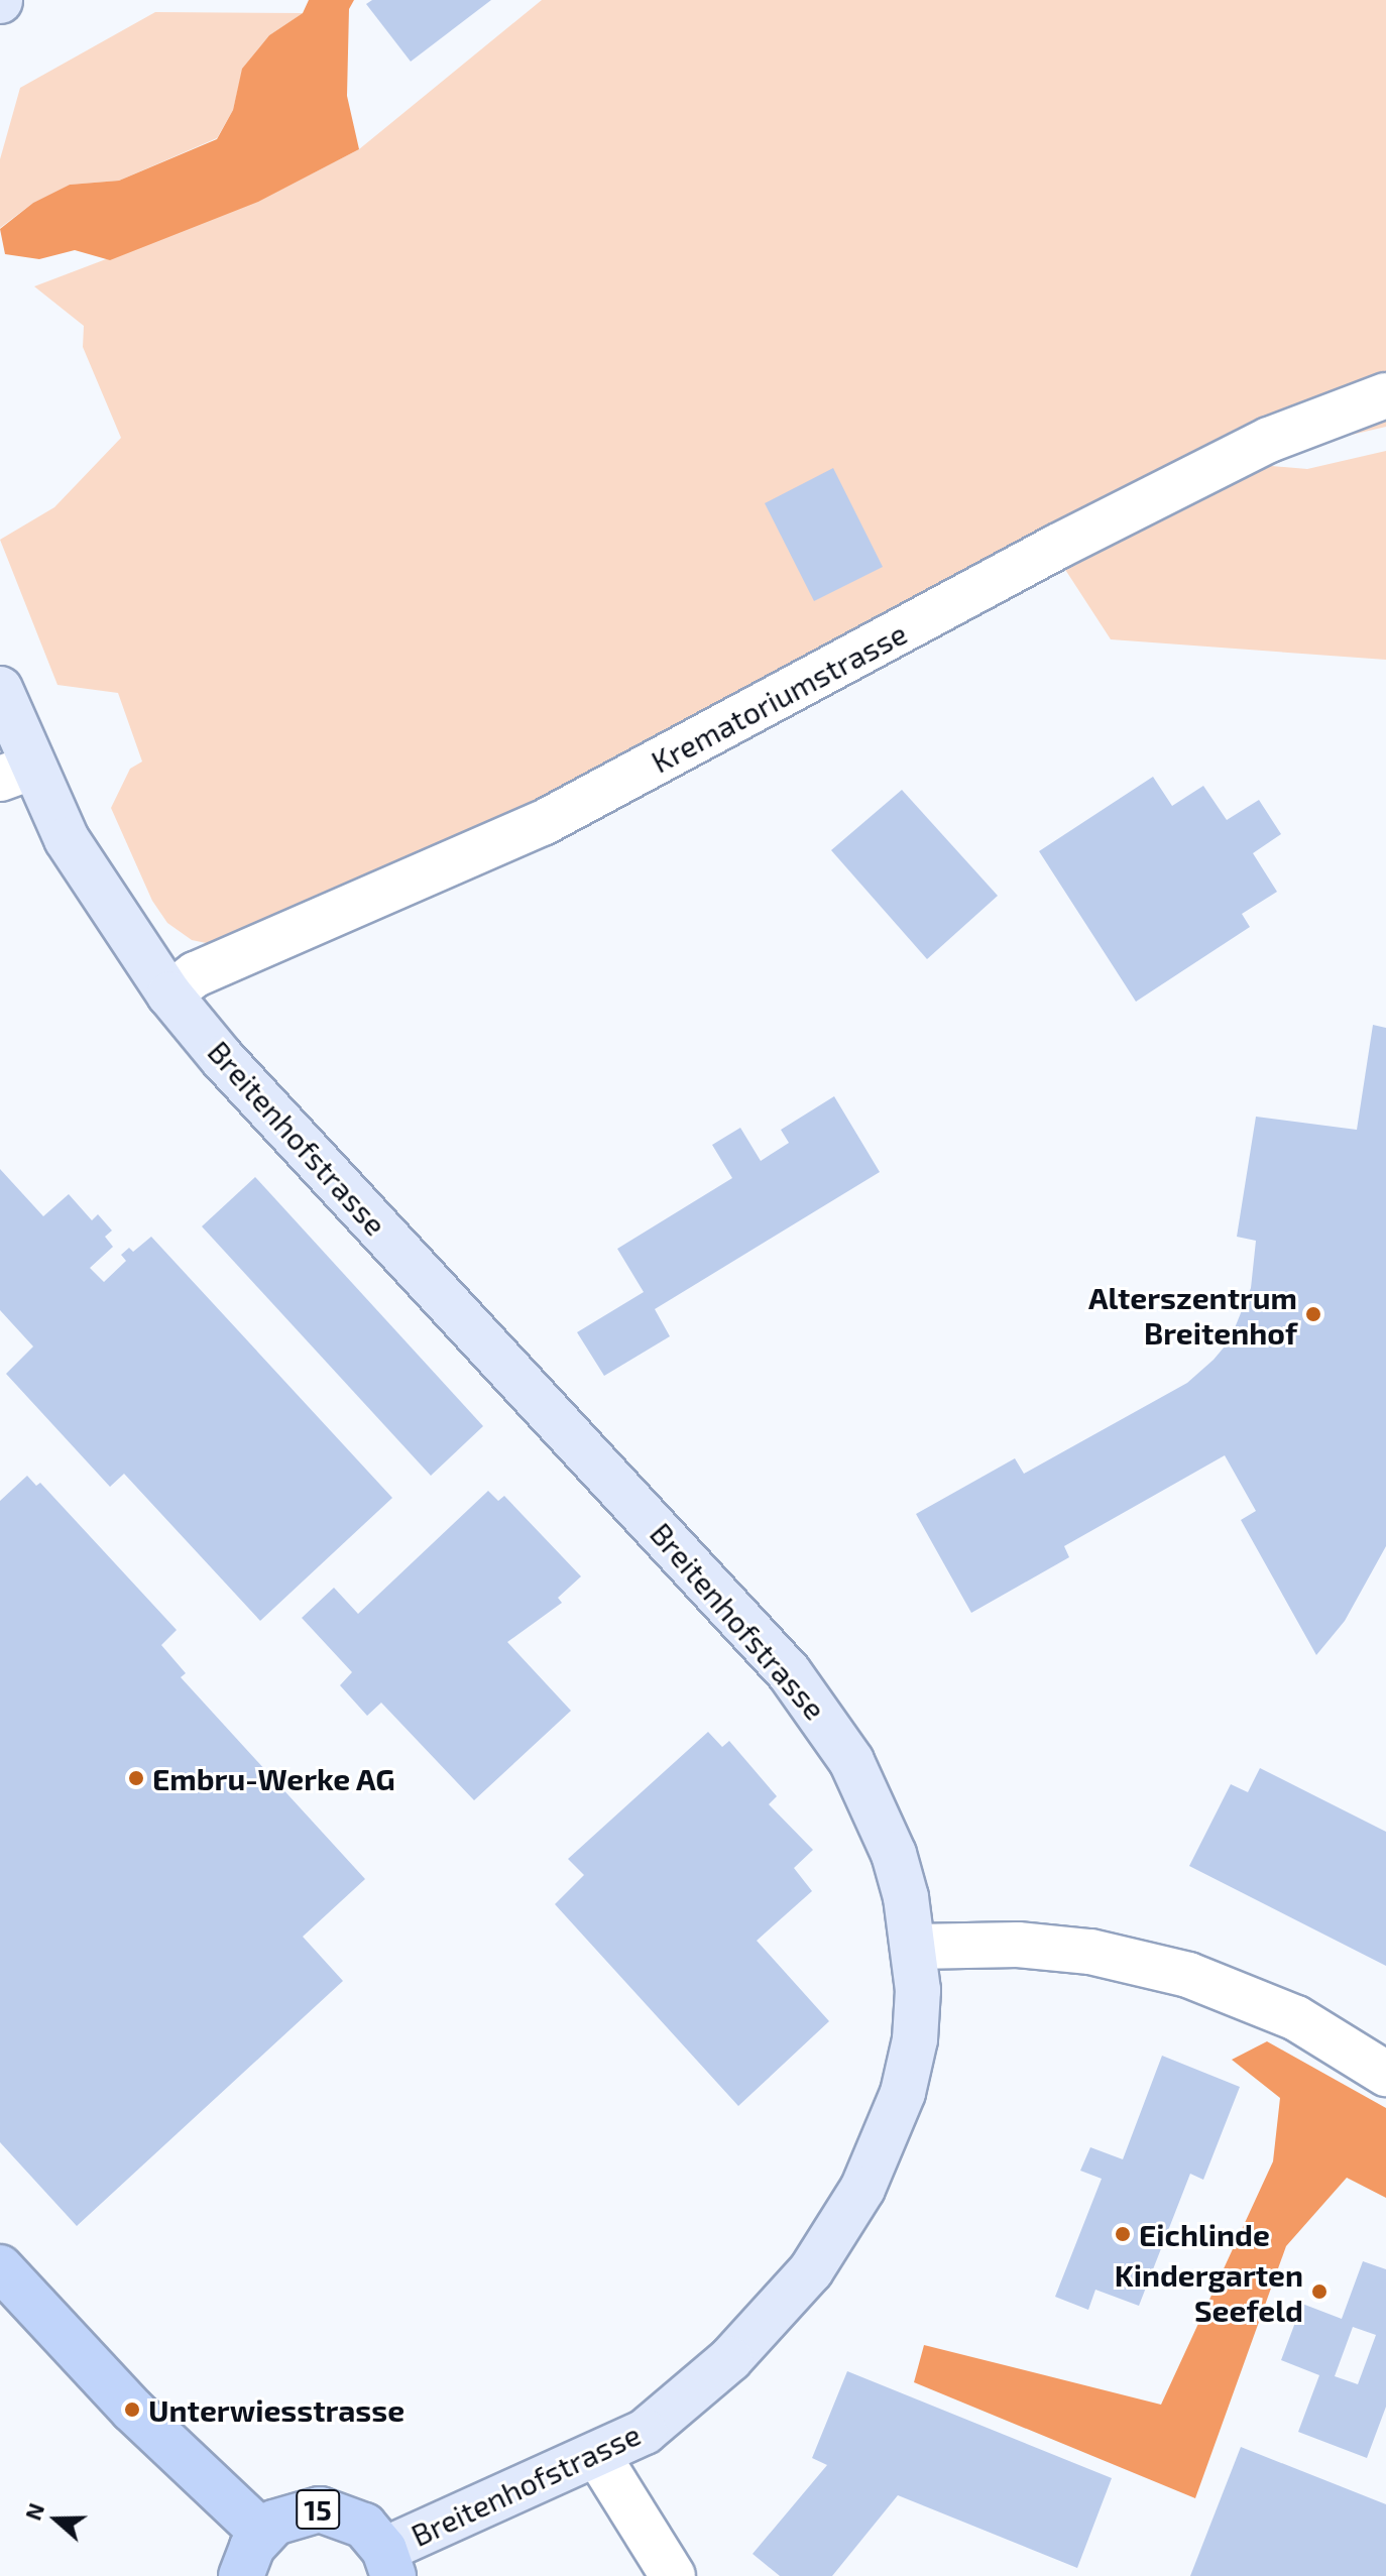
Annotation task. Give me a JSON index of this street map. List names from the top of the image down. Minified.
{"streets":{"main road":["15"],"street":["Krematoriumstrasse","Breitenhofstrasse"]},"crossings":[["Krematoriumstrasse","Breitenhofstrasse"],["Breitenhofstrasse","15"]],"places":["Alterszentrum Breitenhof","Embru-Werke AG","Eichlinde","Kindergarten Seefeld","Unterwiesstrasse"],"north":"left"}
